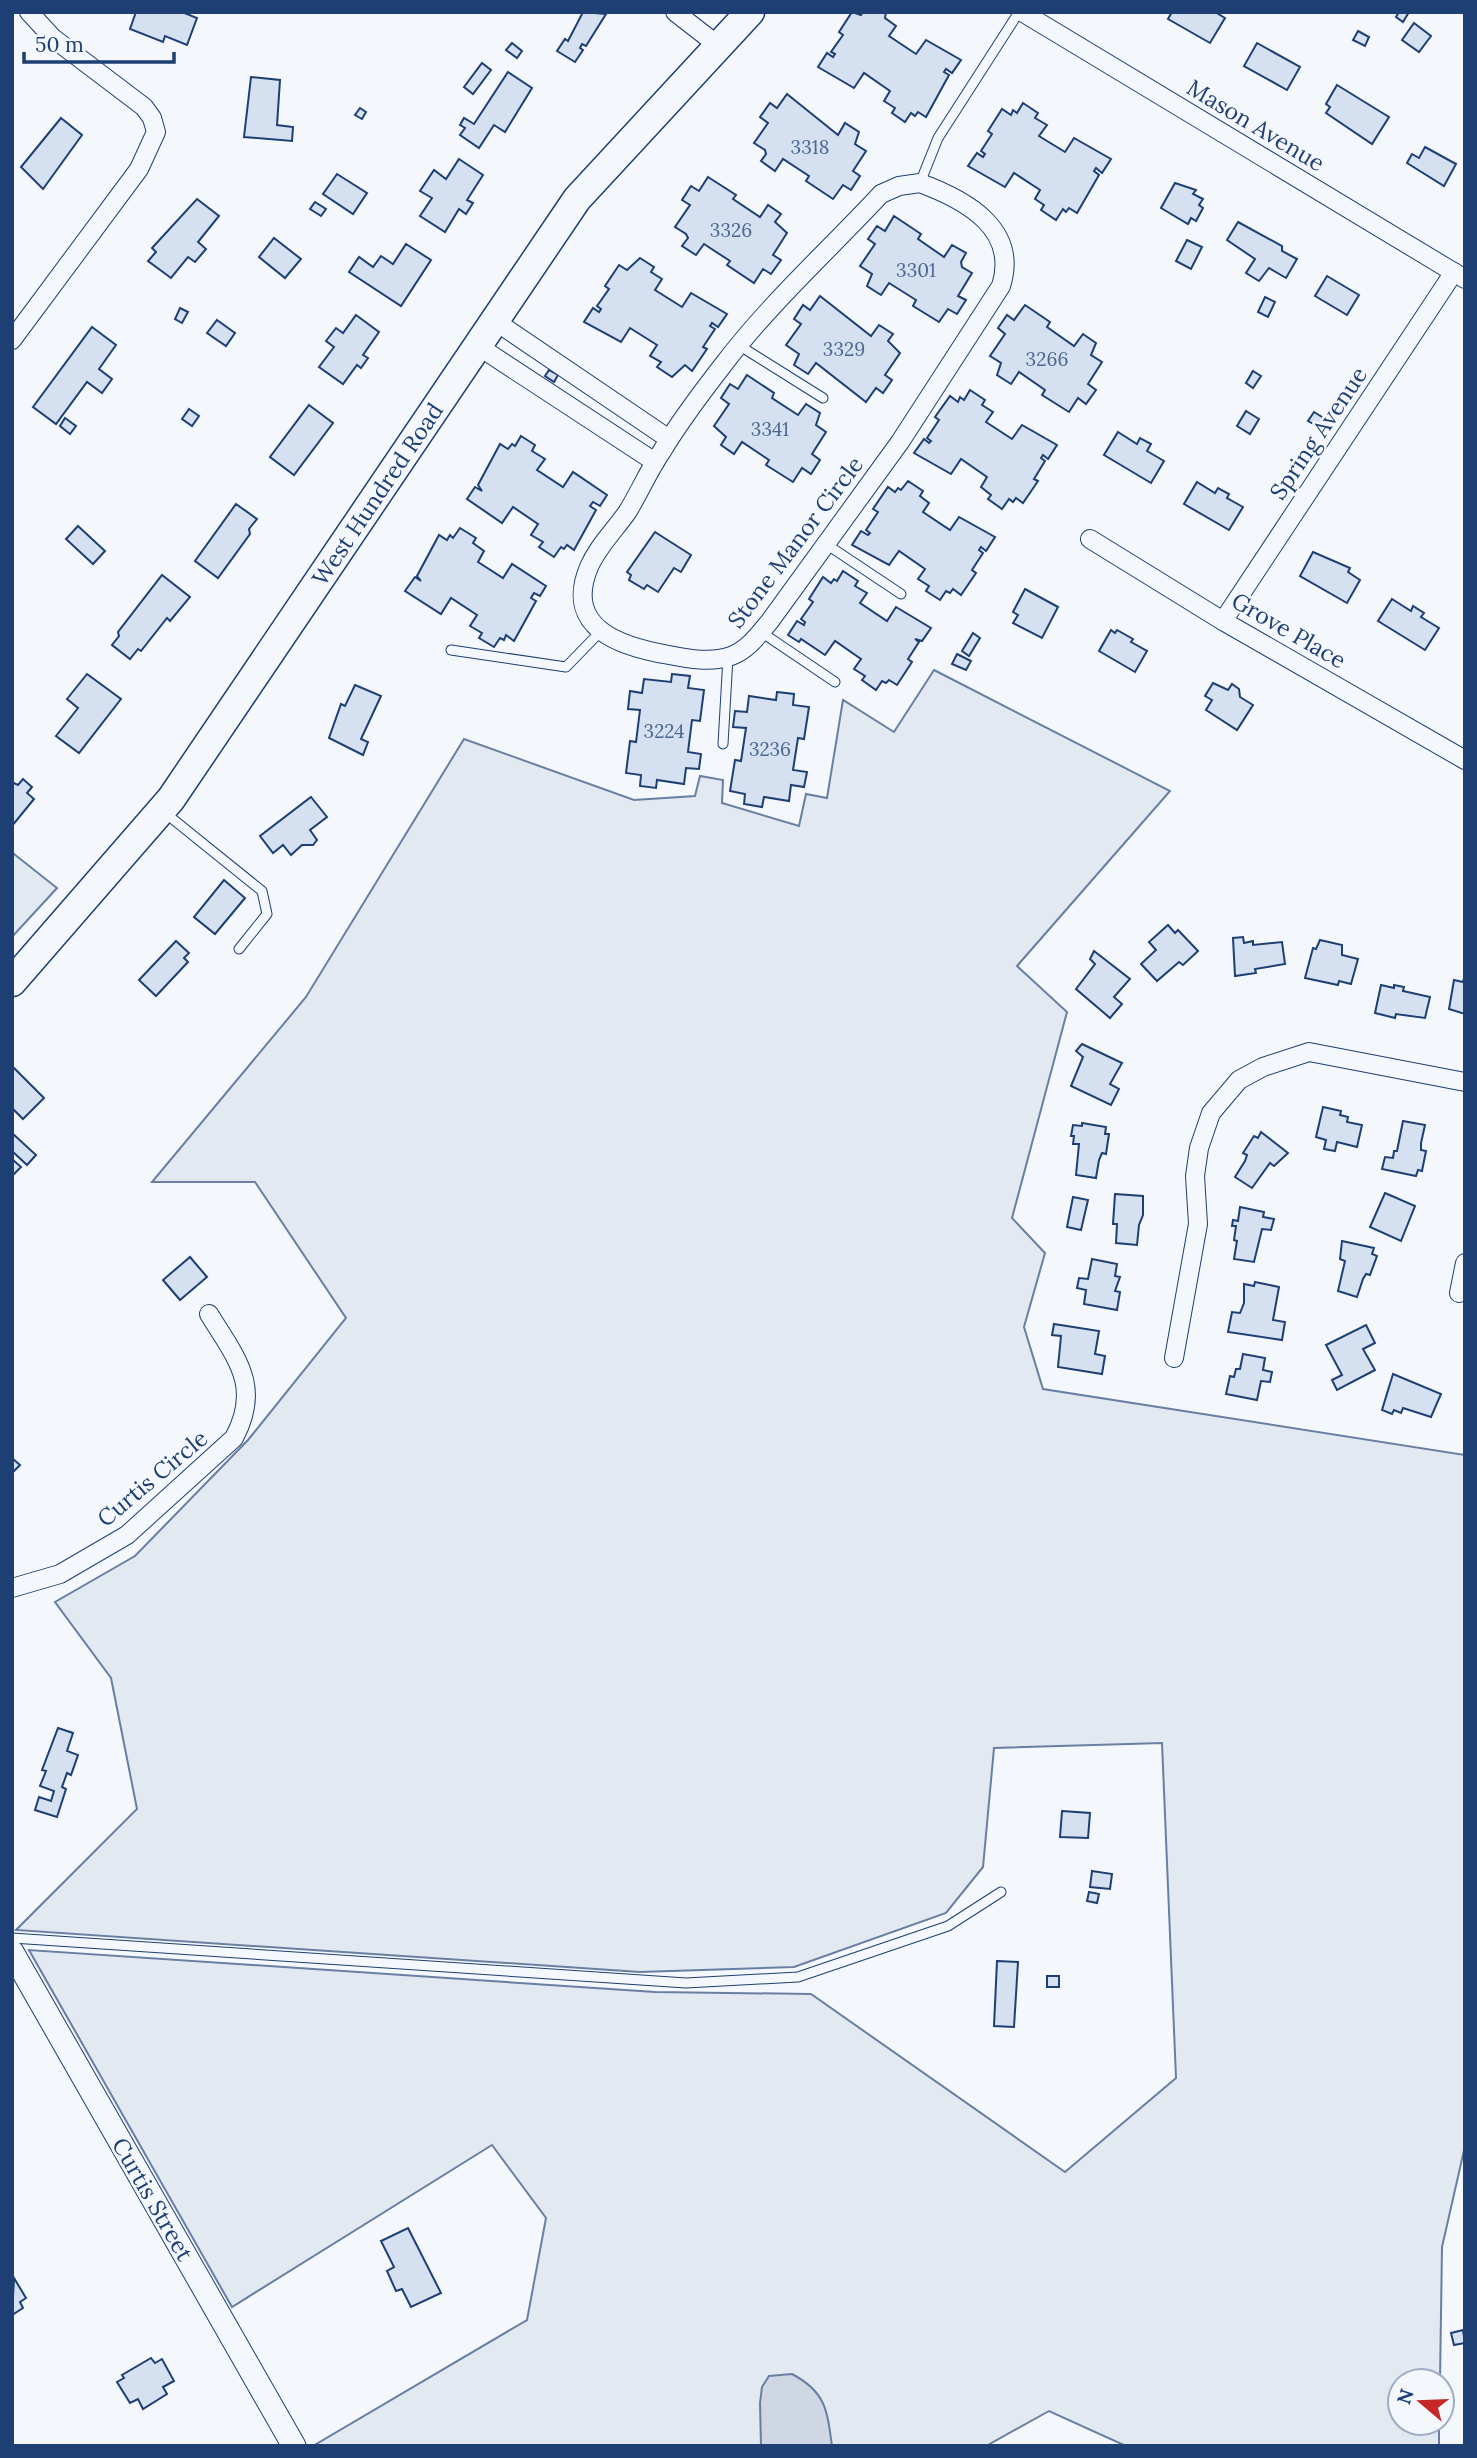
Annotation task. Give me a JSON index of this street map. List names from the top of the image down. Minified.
{"streets":{"main road":["West Hundred Road"],"street":["Mason Avenue","Spring Avenue","Stone Manor Circle","Grove Place","Curtis Circle","Curtis Street"]},"crossings":[["Mason Avenue","Spring Avenue"],["Spring Avenue","Grove Place"]],"house_numbers":["3318","3326","3301","3329","3266","3341","3224","3236"],"scale_bar":"50 m","north":"left"}
